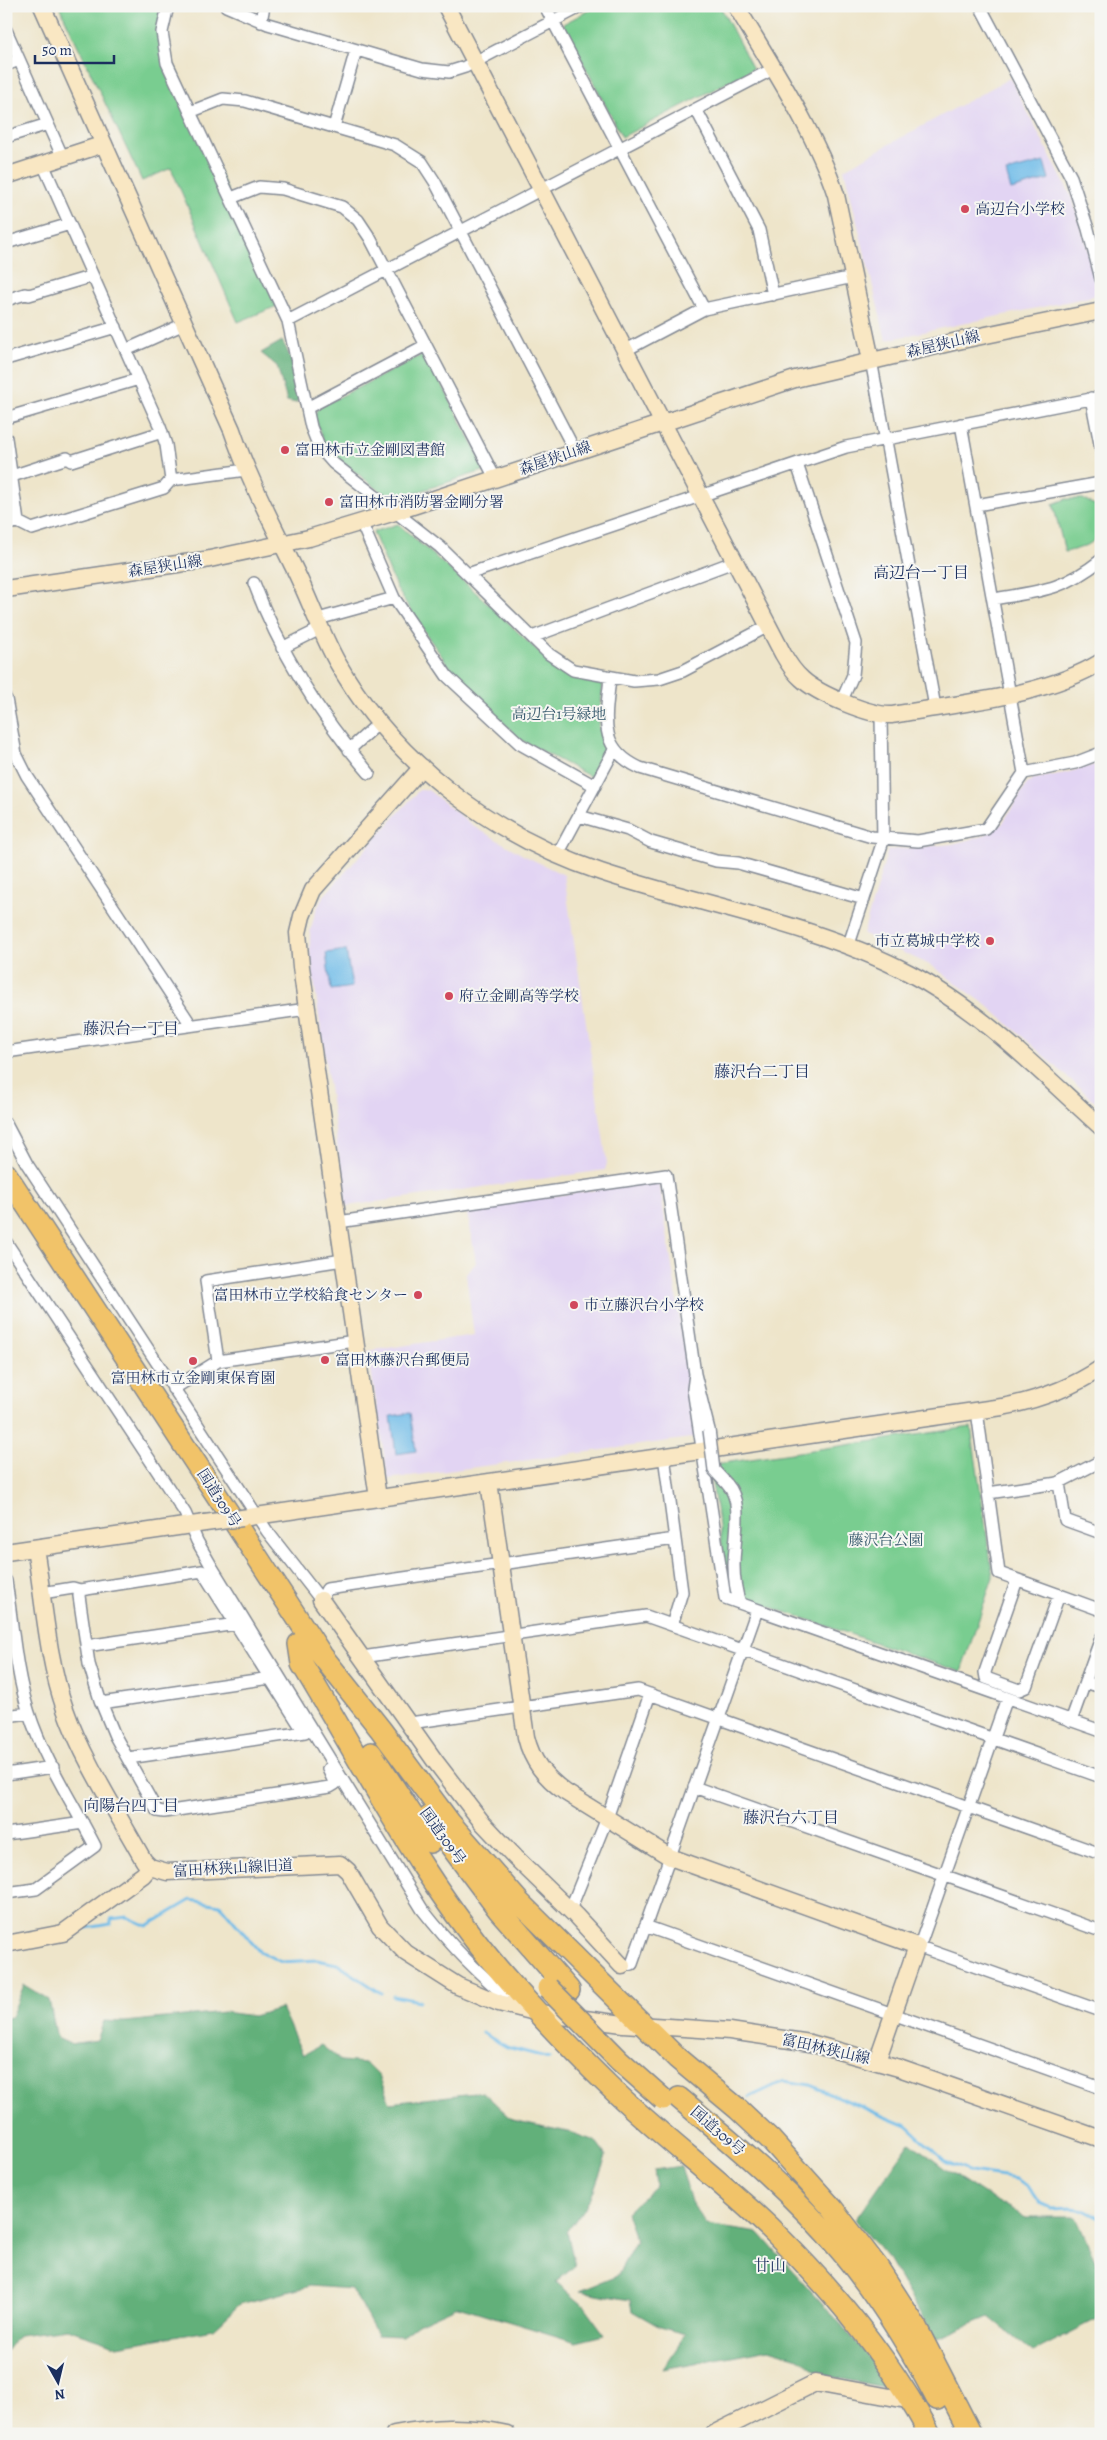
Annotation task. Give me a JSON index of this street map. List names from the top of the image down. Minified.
{"streets":{"highway":["国道309号"],"street":["森屋狭山線","富田林狭山線旧道","富田林狭山線"]},"crossings":[["富田林狭山線旧道","富田林狭山線"]],"districts":["高辺台一丁目","藤沢台一丁目","藤沢台二丁目","向陽台四丁目","藤沢台六丁目","廿山"],"parks":["高辺台1号緑地","藤沢台公園"],"places":["高辺台小学校","富田林市立金剛図書館","富田林市消防署金剛分署","市立葛城中学校","府立金剛高等学校","富田林市立学校給食センター","市立藤沢台小学校","富田林藤沢台郵便局","富田林市立金剛東保育園"],"scale_bar":"50 m","north":"bottom"}
